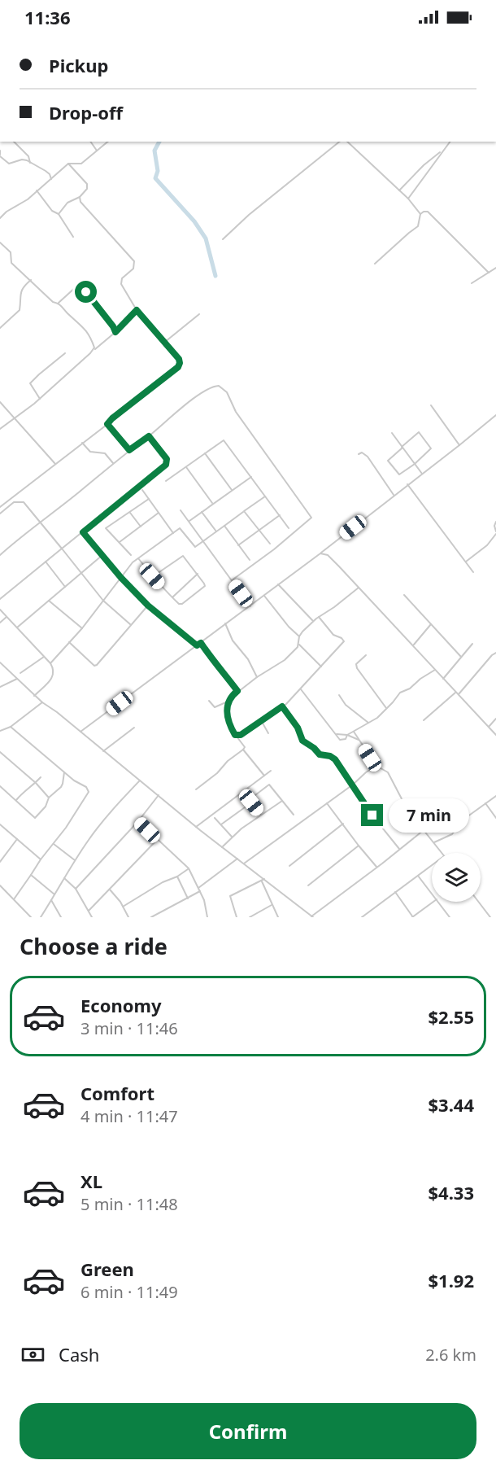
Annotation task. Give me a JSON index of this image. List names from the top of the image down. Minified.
{"page":{"status":"11:36","banner":["Pickup","Drop-off"],"bubble":"7 min","heading":"Choose a ride","list":[{"name":"Economy","note":"3 min · 11:46","value":"$2.55"},{"name":"Comfort","note":"4 min · 11:47","value":"$3.44"},{"name":"XL","note":"5 min · 11:48","value":"$4.33"},{"name":"Green","note":"6 min · 11:49","value":"$1.92"}],"pay":["Cash","2.6 km"],"buttons":"Confirm"}}
